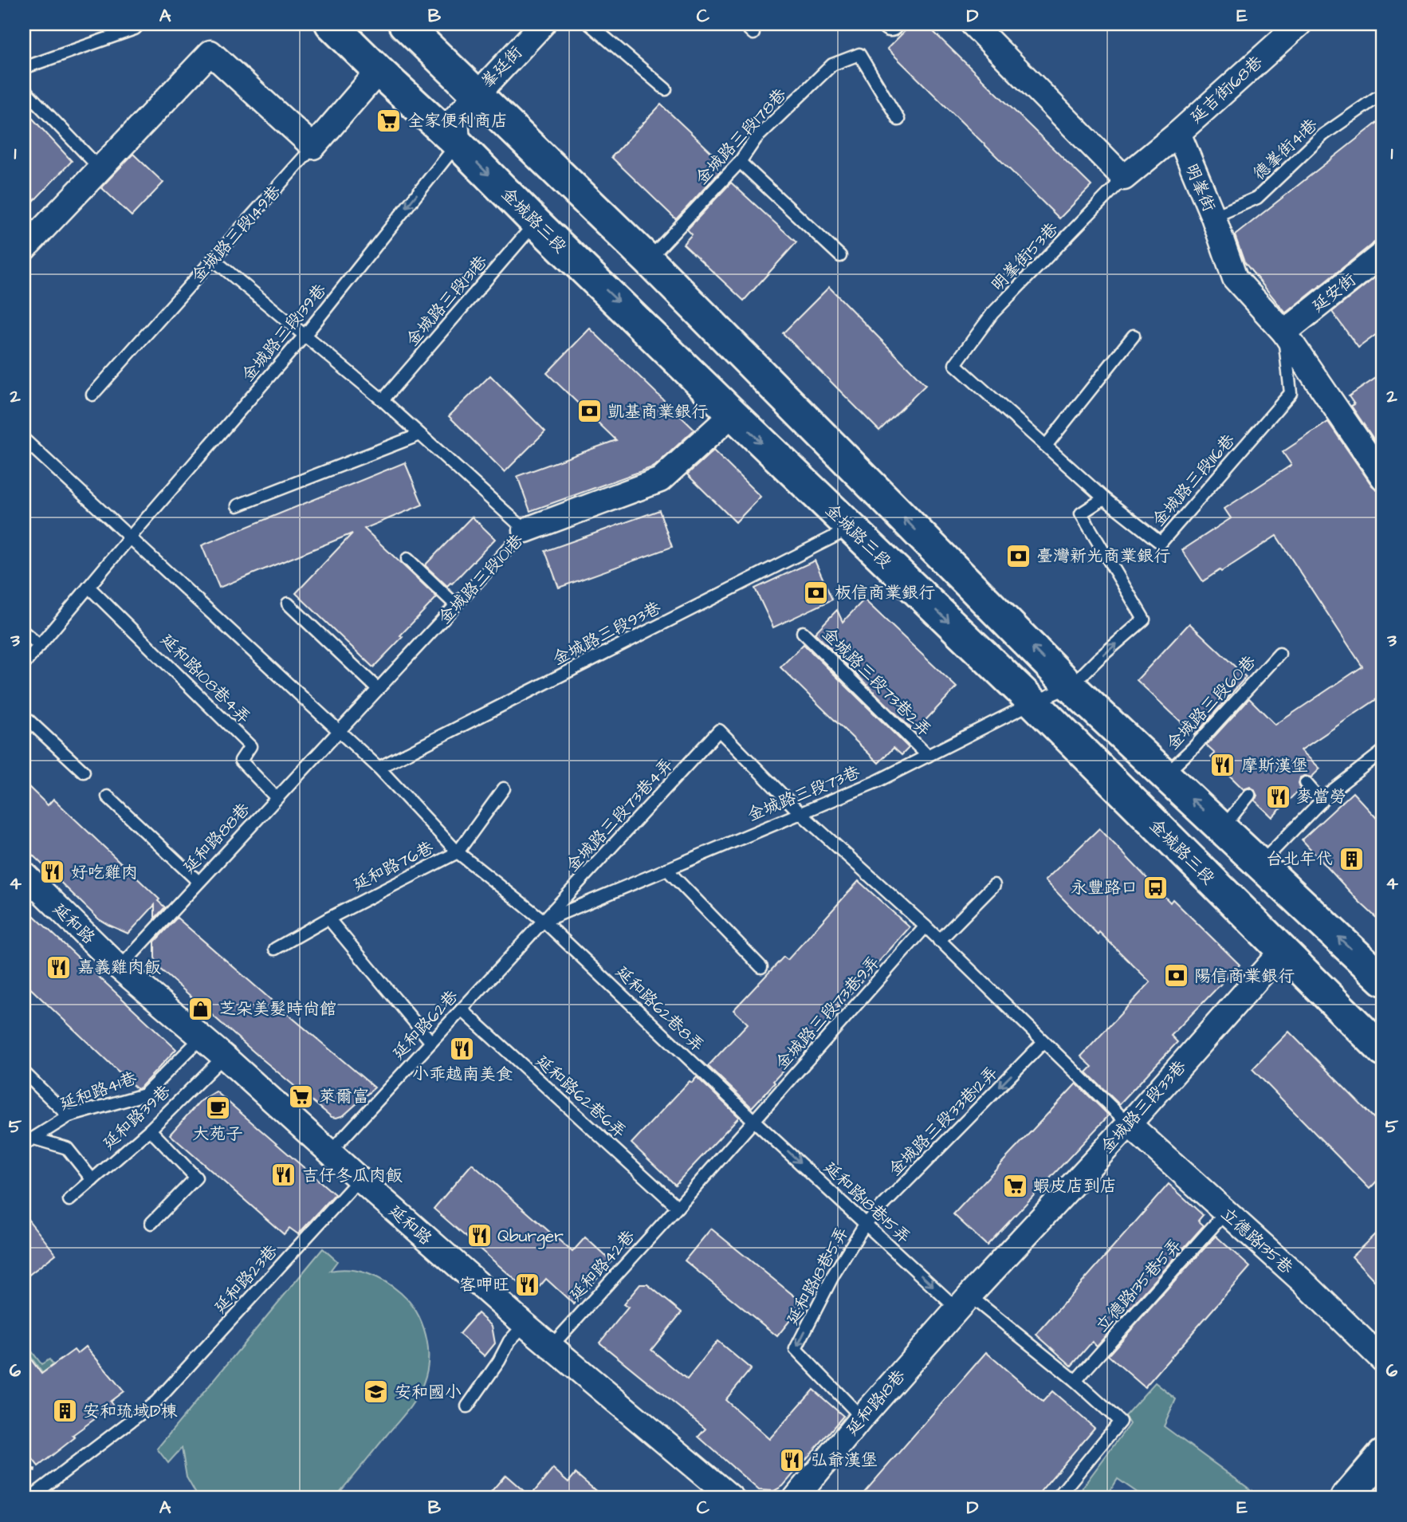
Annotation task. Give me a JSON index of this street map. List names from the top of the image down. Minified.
{"streets":{"main road":["金城路三段"],"street":["峯廷街","延吉街168巷","明峯街","金城路三段149巷","延安街","金城路三段101巷","延和路","金城路三段33巷","立德路135巷","延和路18巷"],"lane":["金城路三段178巷","德峯街41巷","明峯街53巷","金城路三段131巷","金城路三段139巷","金城路三段116巷","金城路三段93巷","延和路108巷4弄","金城路三段73巷2弄","金城路三段60巷","金城路三段73巷","金城路三段73巷4弄","延和路88巷","延和路76巷","延和路62巷8弄","金城路三段73巷9弄","延和路62巷","延和路41巷","延和路62巷6弄","延和路39巷","金城路三段33巷12弄","延和路18巷15弄","延和路42巷","延和路18巷5弄","延和路23巷","立德路135巷5弄"]},"crossings":[["峯廷街","金城路三段"],["峯廷街","金城路三段139巷"],["延吉街168巷","明峯街"],["德峯街41巷","明峯街"],["明峯街","延安街"],["明峯街","金城路三段116巷"],["金城路三段","金城路三段149巷"],["金城路三段","金城路三段131巷"],["金城路三段","金城路三段139巷"],["金城路三段","金城路三段101巷"],["金城路三段","金城路三段93巷"],["金城路三段","金城路三段73巷"],["金城路三段","金城路三段33巷"],["延安街","金城路三段116巷"],["金城路三段139巷","延和路108巷4弄"],["金城路三段139巷","延和路62巷8弄"],["金城路三段101巷","延和路88巷"],["金城路三段101巷","延和路62巷8弄"],["金城路三段93巷","延和路62巷8弄"],["延和路108巷4弄","延和路88巷"],["金城路三段73巷2弄","金城路三段73巷"],["金城路三段73巷","金城路三段73巷4弄"],["金城路三段73巷","延和路62巷8弄"],["金城路三段73巷","延和路62巷"],["金城路三段73巷4弄","延和路62巷8弄"],["金城路三段73巷4弄","延和路62巷"],["延和路88巷","延和路"],["延和路88巷","延和路62巷8弄"],["延和路76巷","延和路62巷8弄"],["延和路","延和路62巷"],["延和路","延和路41巷"],["延和路","延和路39巷"],["延和路","延和路42巷"],["延和路","延和路23巷"],["延和路62巷8弄","金城路三段73巷9弄"],["延和路62巷8弄","延和路62巷"],["延和路62巷8弄","延和路18巷15弄"],["金城路三段73巷9弄","延和路62巷6弄"],["金城路三段73巷9弄","延和路18巷15弄"],["金城路三段73巷9弄","延和路42巷"],["延和路62巷","延和路62巷6弄"],["延和路62巷6弄","延和路42巷"],["金城路三段33巷","延和路18巷15弄"],["金城路三段33巷","立德路135巷"],["金城路三段33巷","延和路18巷"],["金城路三段33巷12弄","延和路18巷15弄"],["金城路三段33巷12弄","延和路18巷5弄"],["延和路18巷15弄","延和路18巷5弄"],["延和路18巷15弄","立德路135巷5弄"],["延和路18巷15弄","延和路18巷"],["立德路135巷","立德路135巷5弄"],["延和路18巷5弄","延和路18巷"]],"one_way":["金城路三段139巷","金城路三段33巷12弄","延和路18巷15弄","延和路18巷5弄"],"places":{"supermarket":["全家便利商店","萊爾富","蝦皮店到店"],"bank":["凱基商業銀行","臺灣新光商業銀行","板信商業銀行","陽信商業銀行"],"restaurant":["摩斯漢堡","麥當勞","好吃雞肉","嘉義雞肉飯","小乖越南美食","吉仔冬瓜肉飯","Qburger","客呷旺","弘爺漢堡"],"building":["台北年代","安和琉域D棟"],"bus stop":["永豐路口"],"shop":["芝朵美髮時尚館"],"cafe":["大苑子"],"school or university":["安和國小"]},"grid":{"columns":["A","B","C","D","E"],"rows":["1","2","3","4","5","6"]}}
